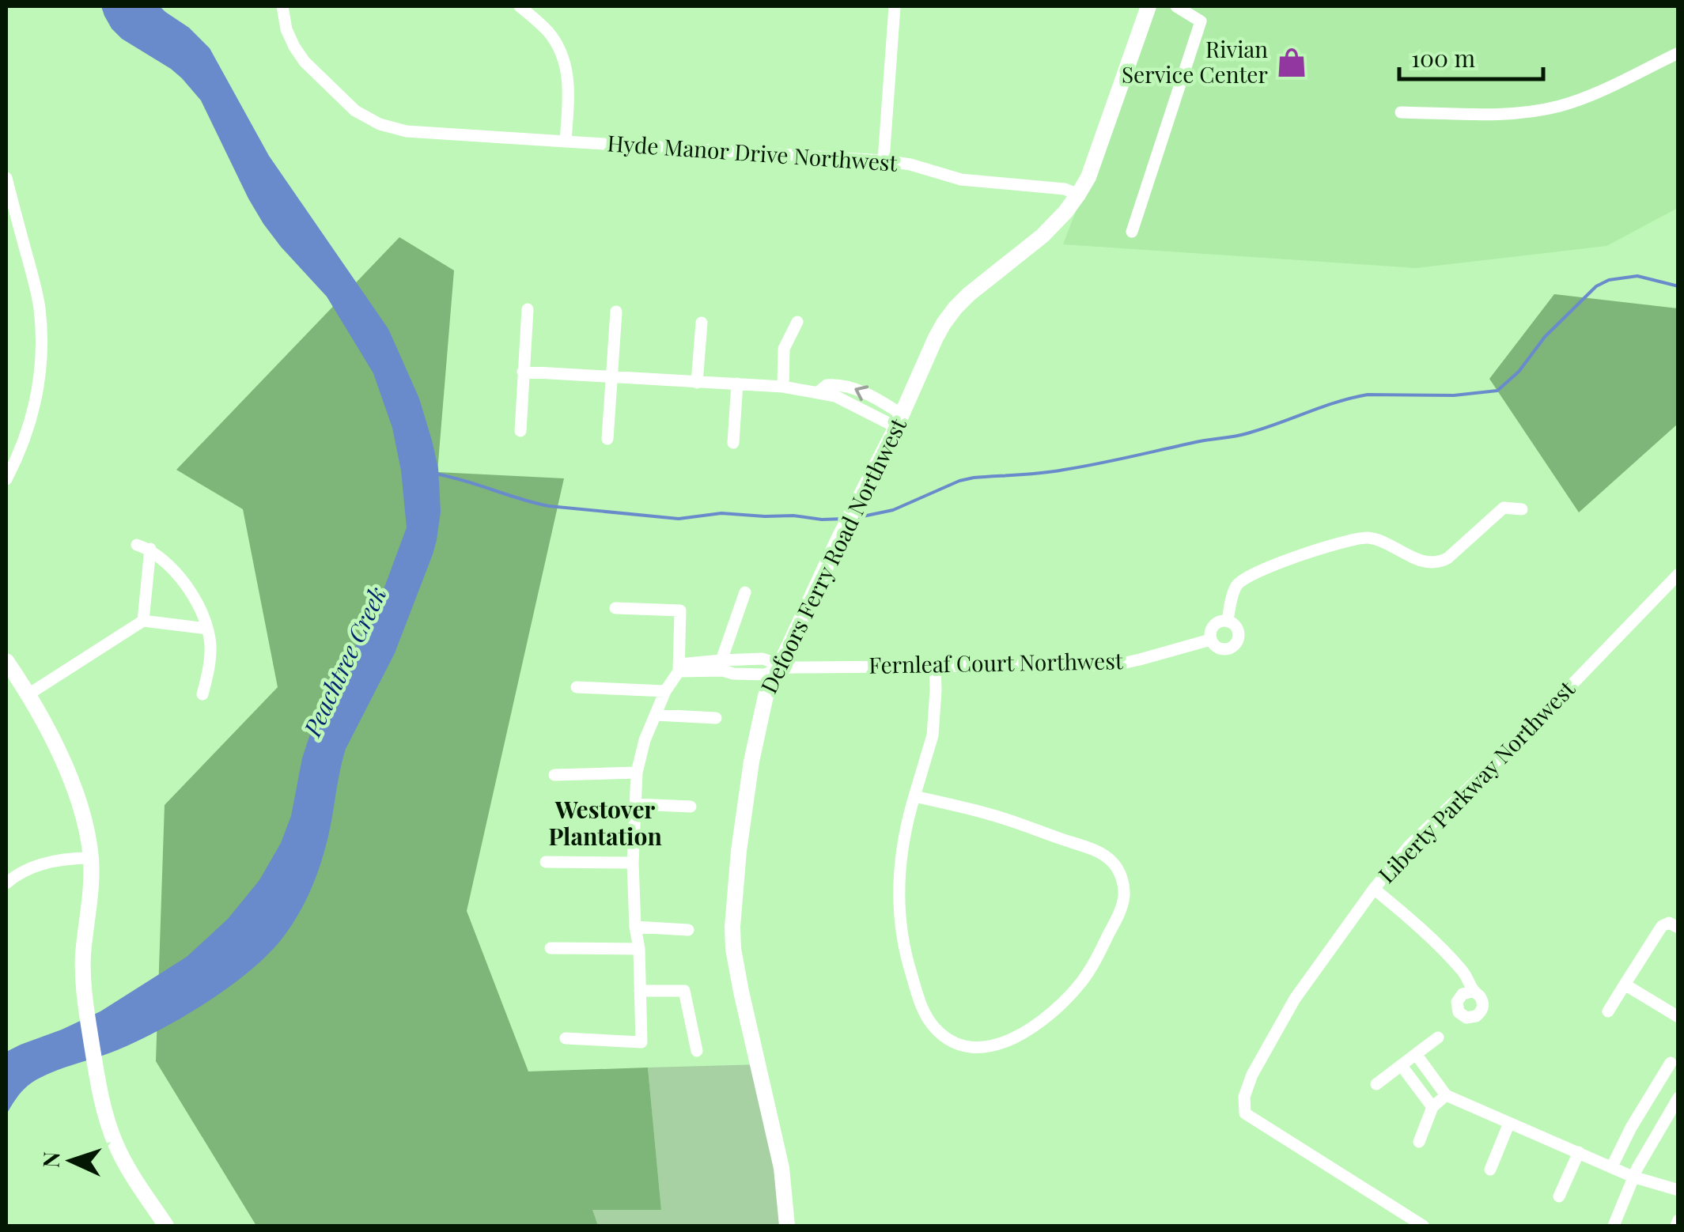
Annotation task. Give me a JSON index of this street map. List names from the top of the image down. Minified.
{"streets":{"street":["Hyde Manor Drive Northwest","Defoors Ferry Road Northwest","Fernleaf Court Northwest","Liberty Parkway Northwest"]},"crossings":[["Hyde Manor Drive Northwest","Defoors Ferry Road Northwest"],["Defoors Ferry Road Northwest","Fernleaf Court Northwest"]],"districts":["Westover Plantation"],"water":["Peachtree Creek"],"places":{"shop":["Rivian Service Center"]},"scale_bar":"100 m","north":"left"}
